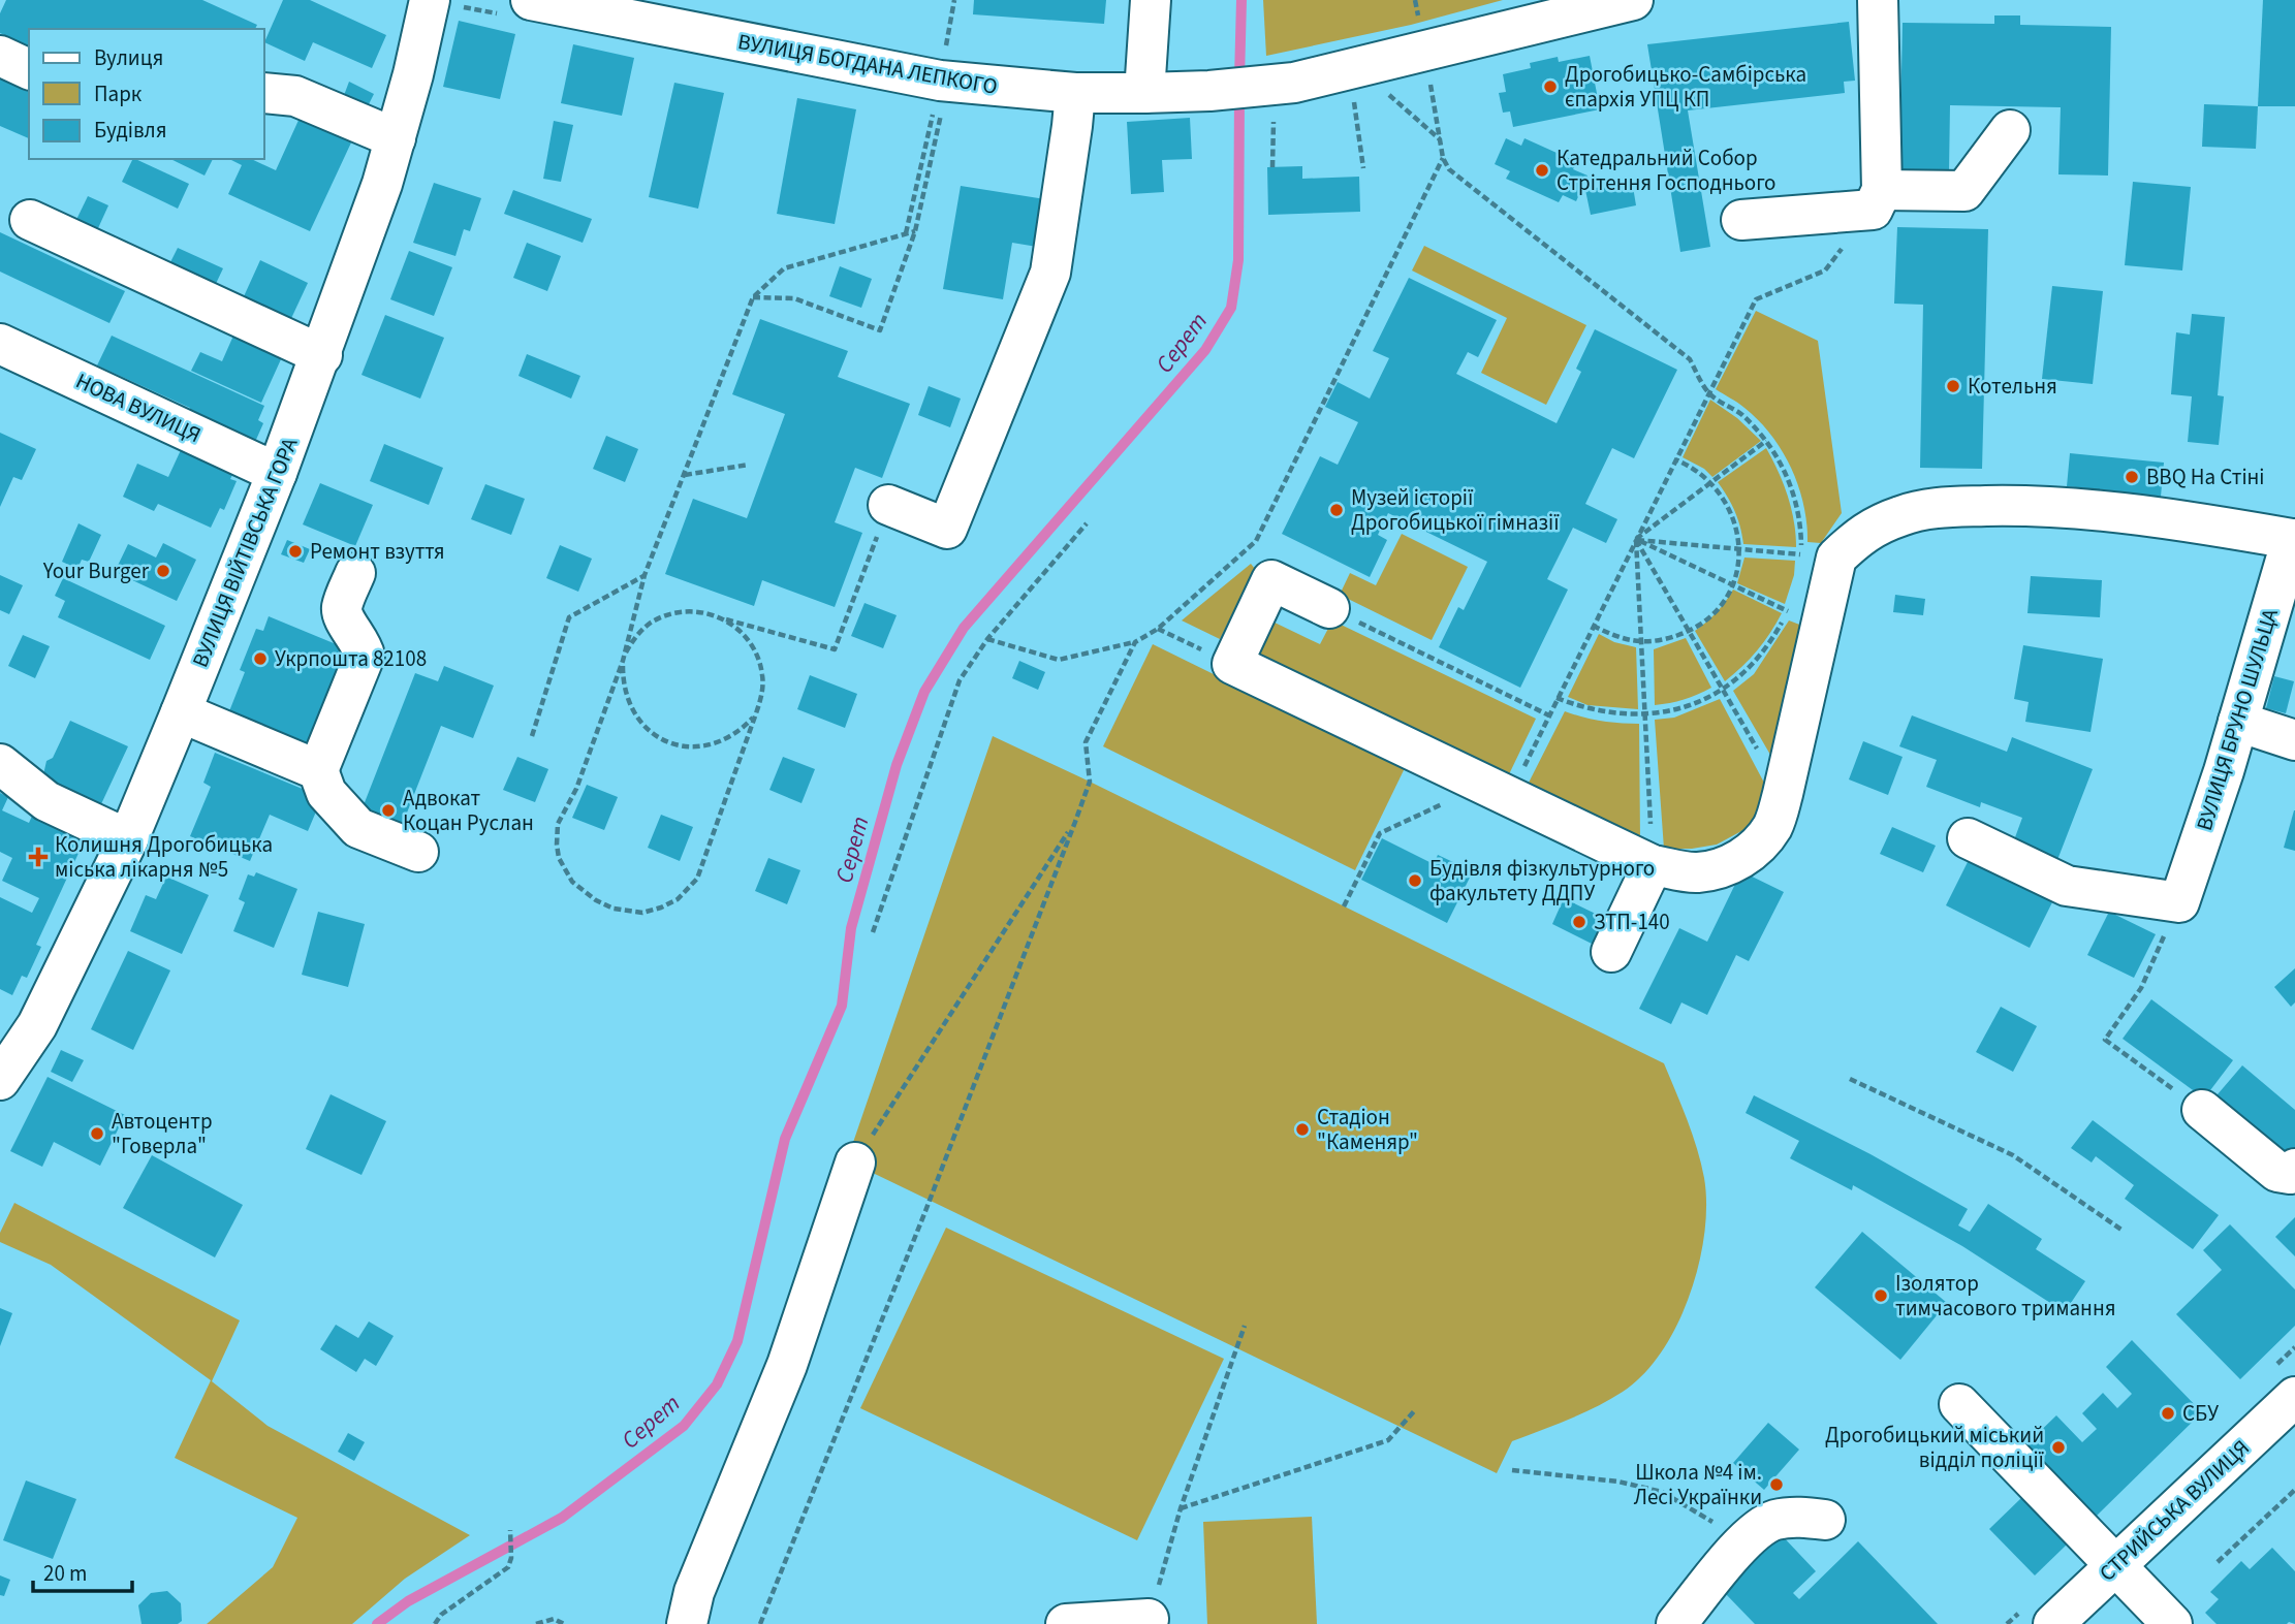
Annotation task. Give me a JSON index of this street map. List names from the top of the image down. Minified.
{"streets":{"street":["ВУЛИЦЯ БОГДАНА ЛЕПКОГО","НОВА ВУЛИЦЯ","ВУЛИЦЯ ВІЙТІВСЬКА ГОРА","ВУЛИЦЯ БРУНО ШУЛЬЦА","СТРИЙСЬКА ВУЛИЦЯ"]},"crossings":[["НОВА ВУЛИЦЯ","ВУЛИЦЯ ВІЙТІВСЬКА ГОРА"]],"water":["Серет"],"places":{"other":["Дрогобицько-Самбірська єпархія УПЦ КП","Катедральний Собор Стрітення Господнього","Котельня","BBQ На Стіні","Музей історії Дрогобицької гімназії","Ремонт взуття","Your Burger","Укрпошта 82108","Адвокат Коцан Руслан","Будівля фізкультурного факультету ДДПУ","ЗТП-140","Стадіон \"Каменяр\"","Автоцентр \"Говерла\"","Ізолятор тимчасового тримання","СБУ","Дрогобицький міський відділ поліції","Школа №4 ім. Лесі Українки"],"health":["Колишня Дрогобицька міська лікарня №5"]},"legend":["Вулиця","Парк","Будівля"],"scale_bar":"20 m"}
